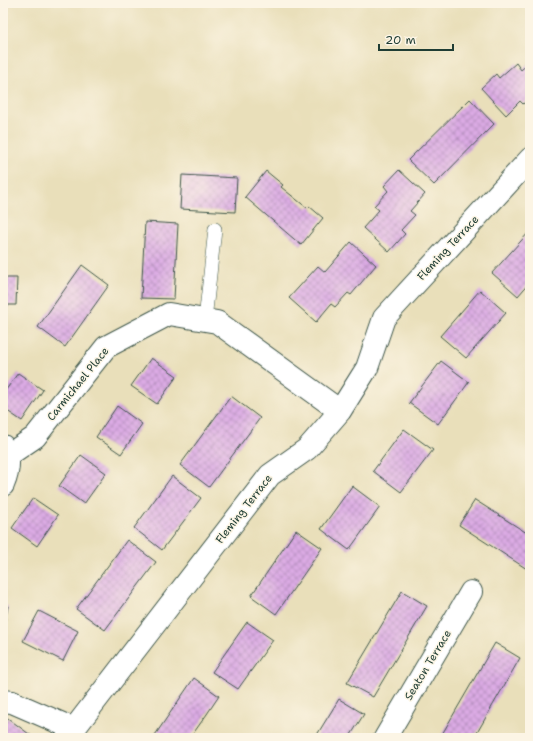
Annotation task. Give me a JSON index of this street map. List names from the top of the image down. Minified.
{"streets":{"street":["Fleming Terrace","Carmichael Place","Seaton Terrace"]},"crossings":[["Fleming Terrace","Carmichael Place"]],"scale_bar":"20 m"}
